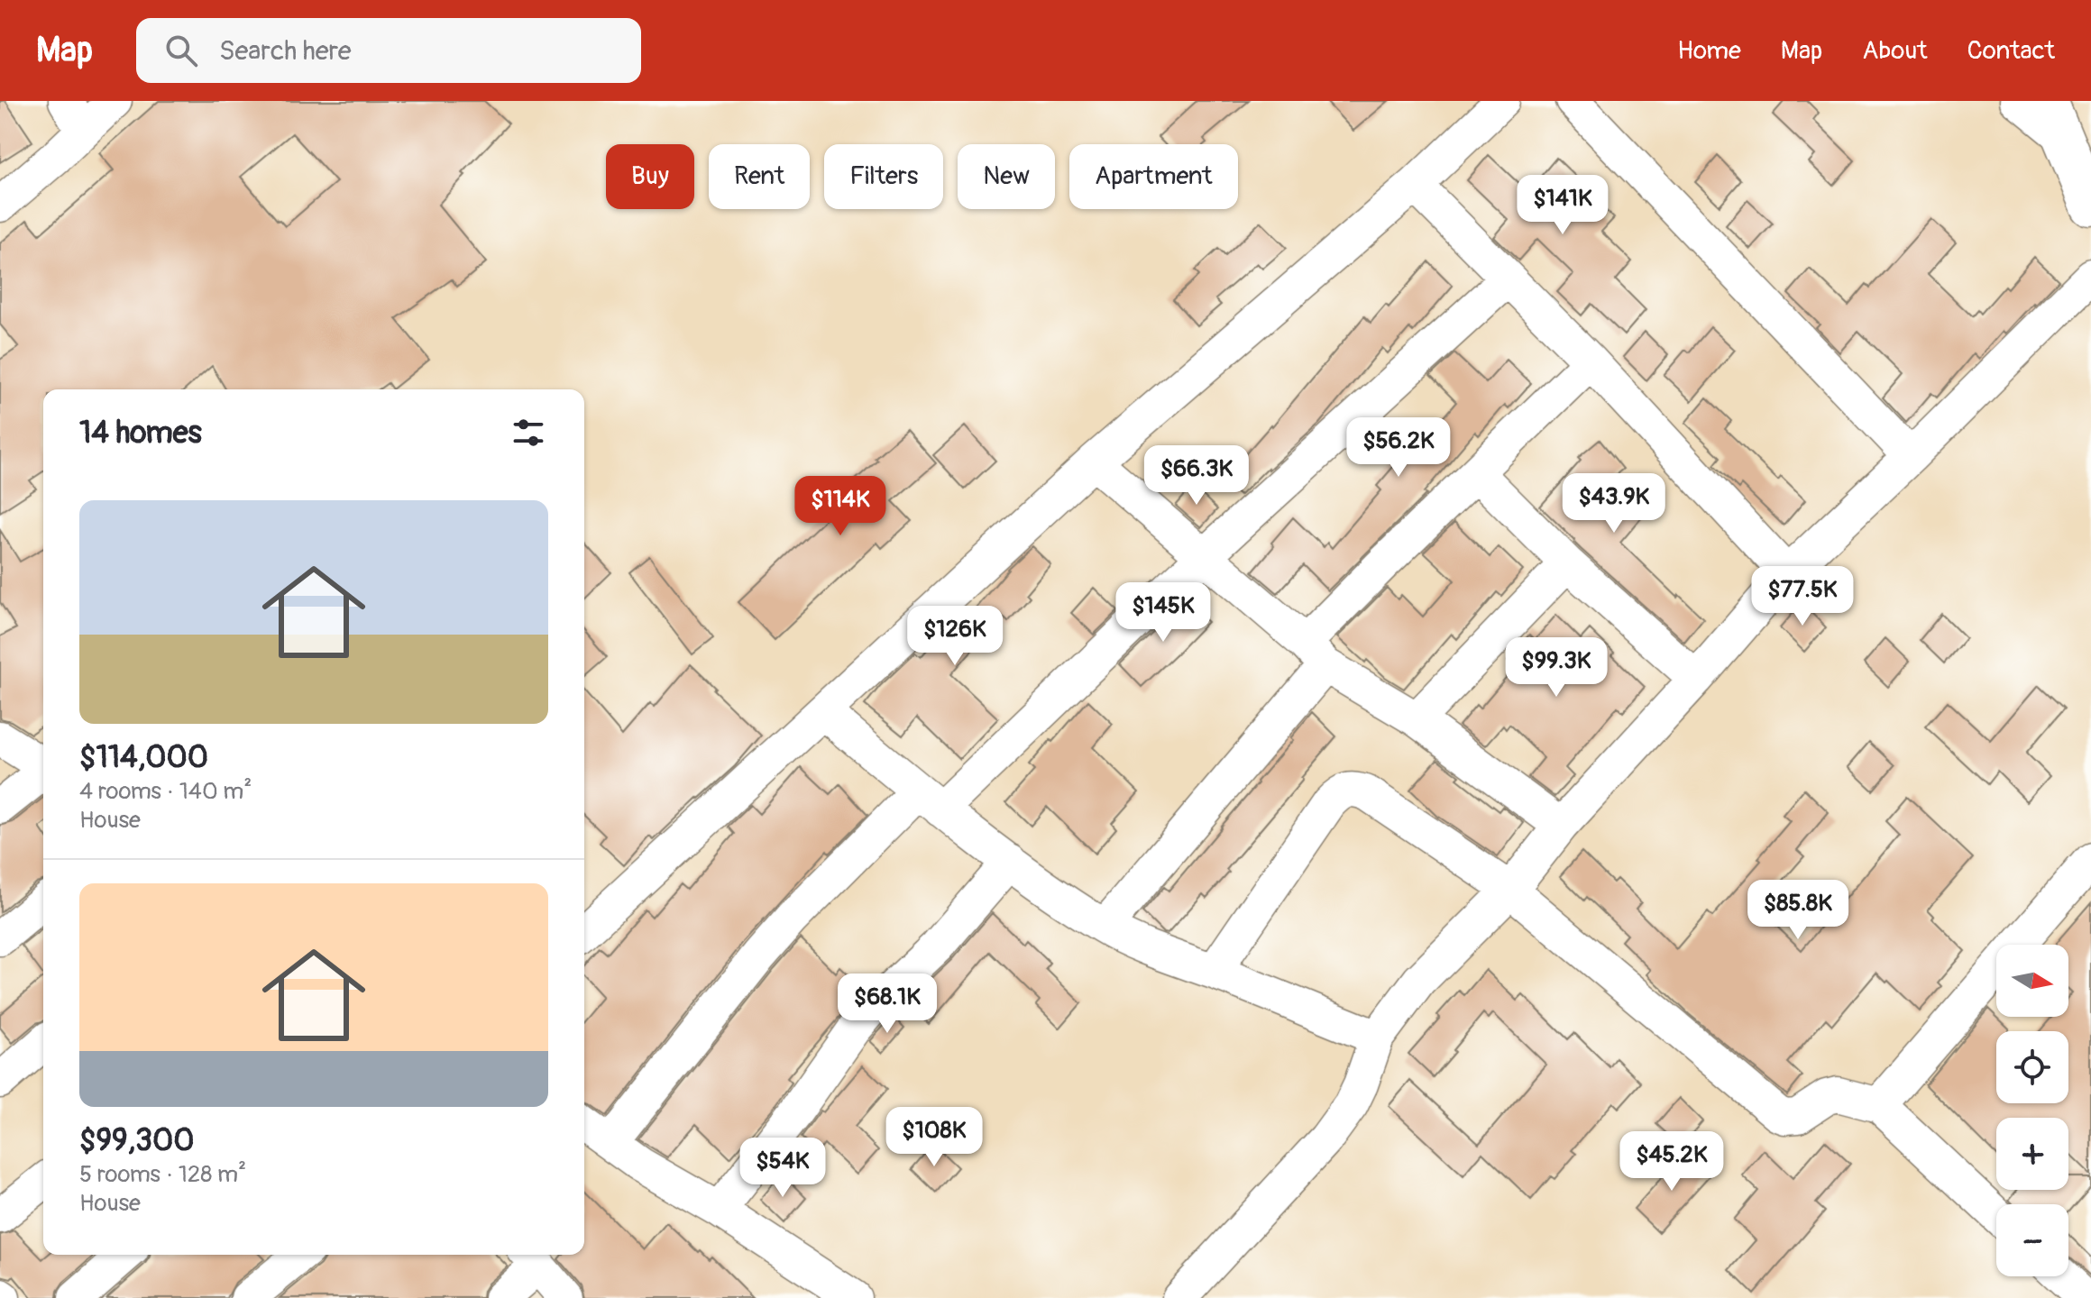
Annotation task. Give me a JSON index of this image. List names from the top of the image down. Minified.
{"north":"right","page":{"header":"Map","search":"Search here","nav":["Home","Map","About","Contact"],"chip":["Buy","Rent","Filters","New","Apartment"],"price":["$141K","$56.2K","$66.3K","$43.9K","$114K","$77.5K","$145K","$126K","$99.3K","$85.8K","$68.1K","$108K","$45.2K","$54K"],"heading":"14 homes","list":[{"name":"$114,000","note":"4 rooms · 140 m² · House"},{"name":"$99,300","note":"5 rooms · 128 m² · House"}],"map_buttons":["+","−"]}}
